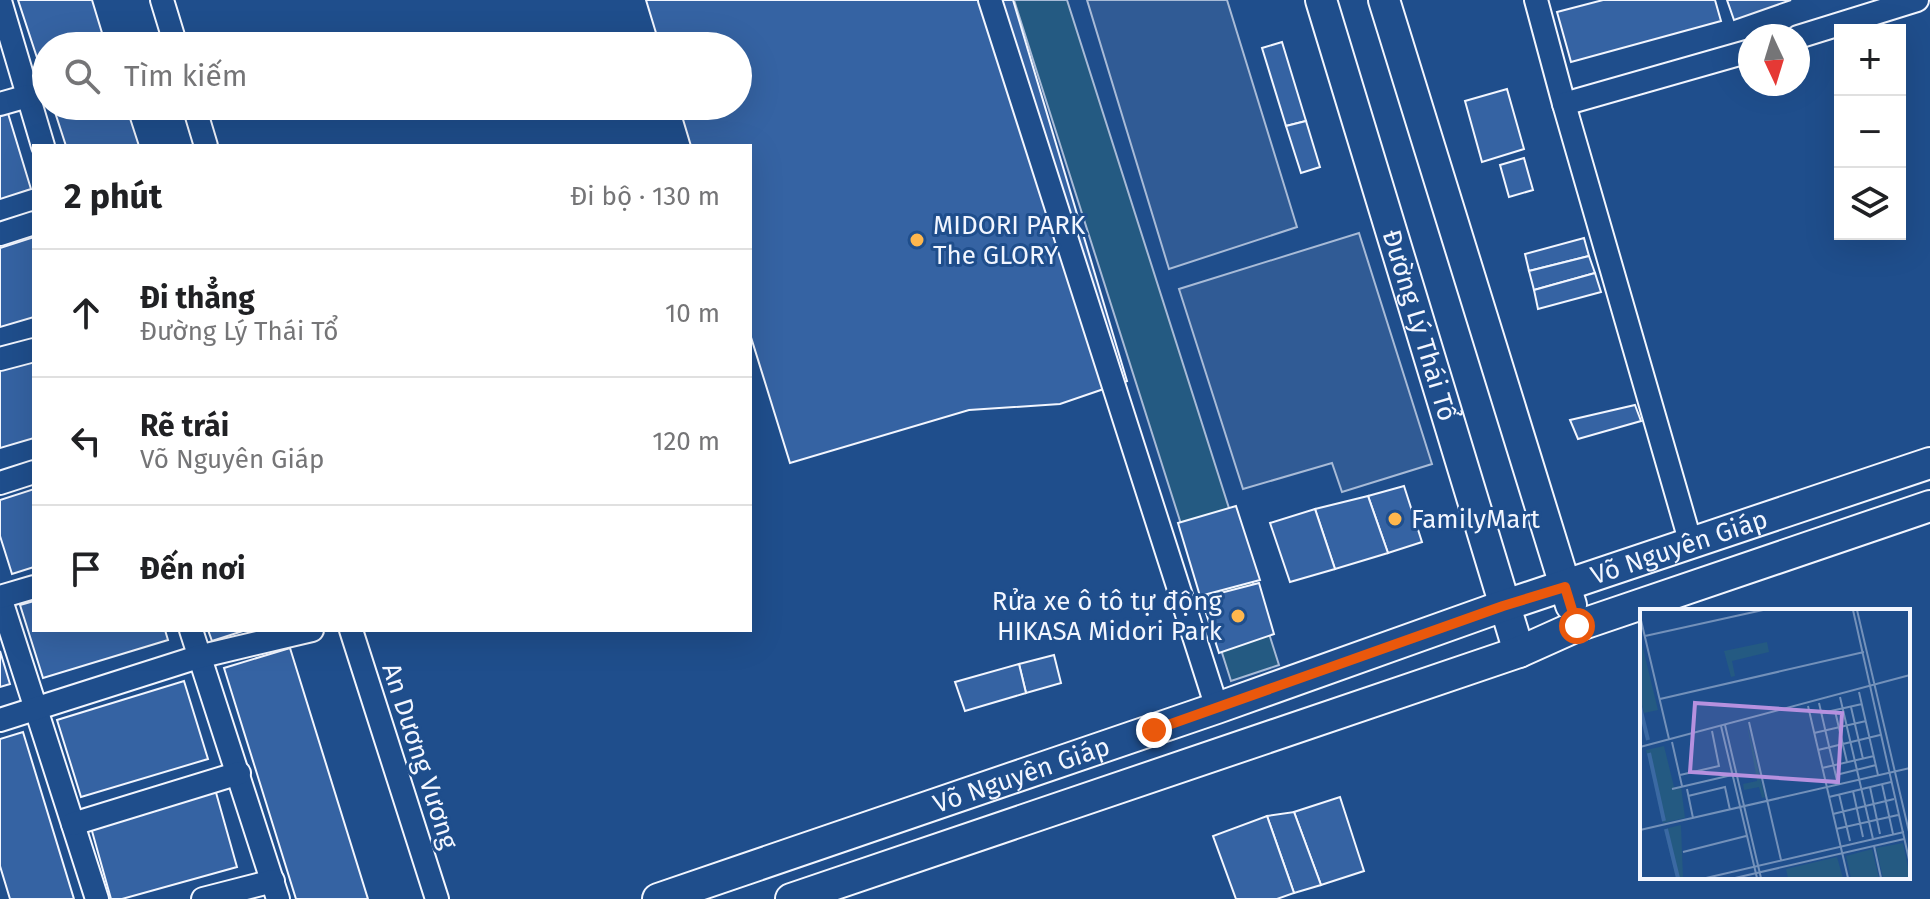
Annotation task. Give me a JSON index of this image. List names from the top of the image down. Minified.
{"streets":{"main road":["Đường Lý Thái Tổ","Võ Nguyên Giáp"],"street":["An Dương Vương"]},"crossings":[["Đường Lý Thái Tổ","Võ Nguyên Giáp"]],"places":["MIDORI PARK The GLORY","FamilyMart","Rửa xe ô tô tự động HIKASA Midori Park"],"north":"bottom","page":{"map_buttons":["+","−"],"search":"Tìm kiếm","heading":["2 phút","Đi bộ · 130 m"],"list":[["Đi thẳng","Đường Lý Thái Tổ","10 m"],["Rẽ trái","Võ Nguyên Giáp","120 m"],"Đến nơi"]}}
